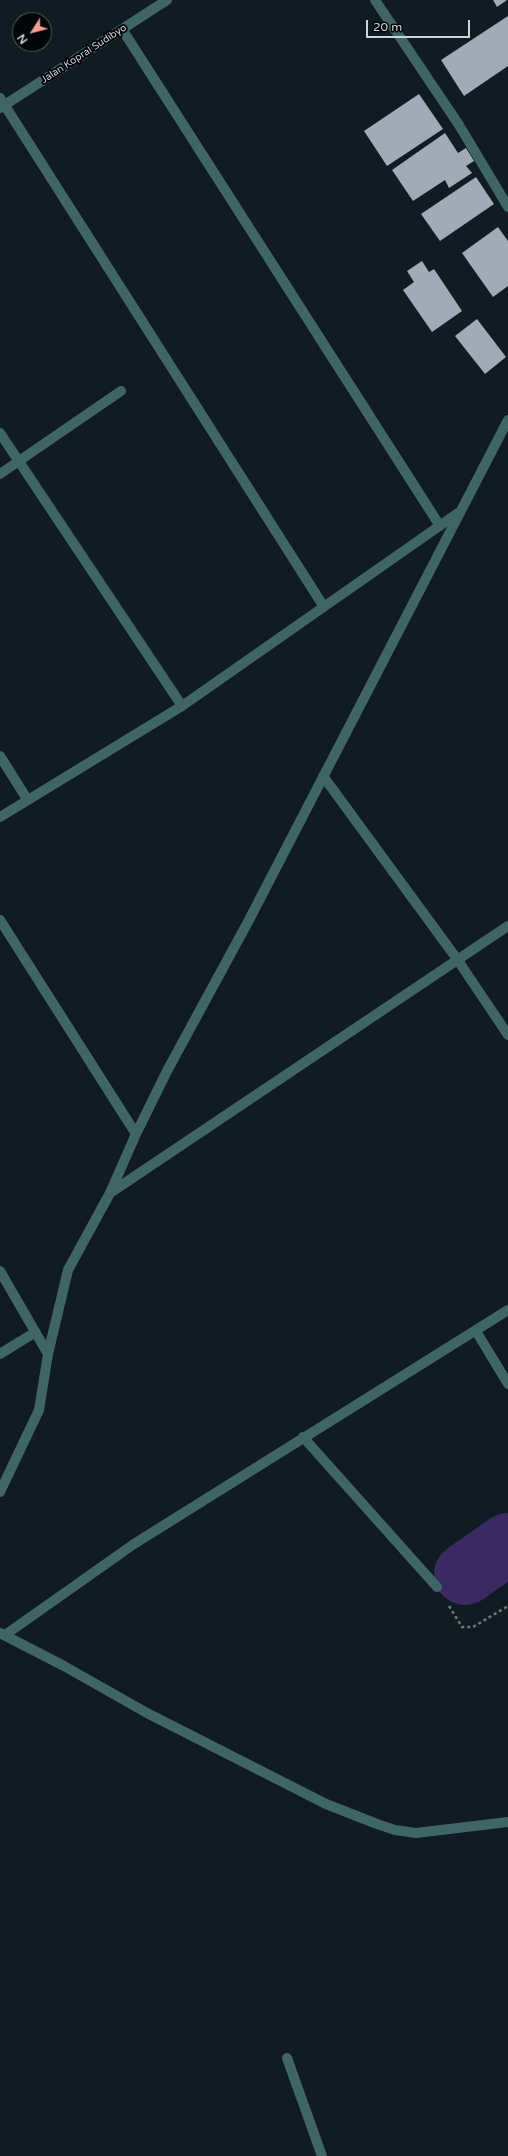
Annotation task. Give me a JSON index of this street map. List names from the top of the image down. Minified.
{"streets":{"street":["Jalan Kopral Sudibyo"]},"scale_bar":"20 m","north":"bottom left"}
